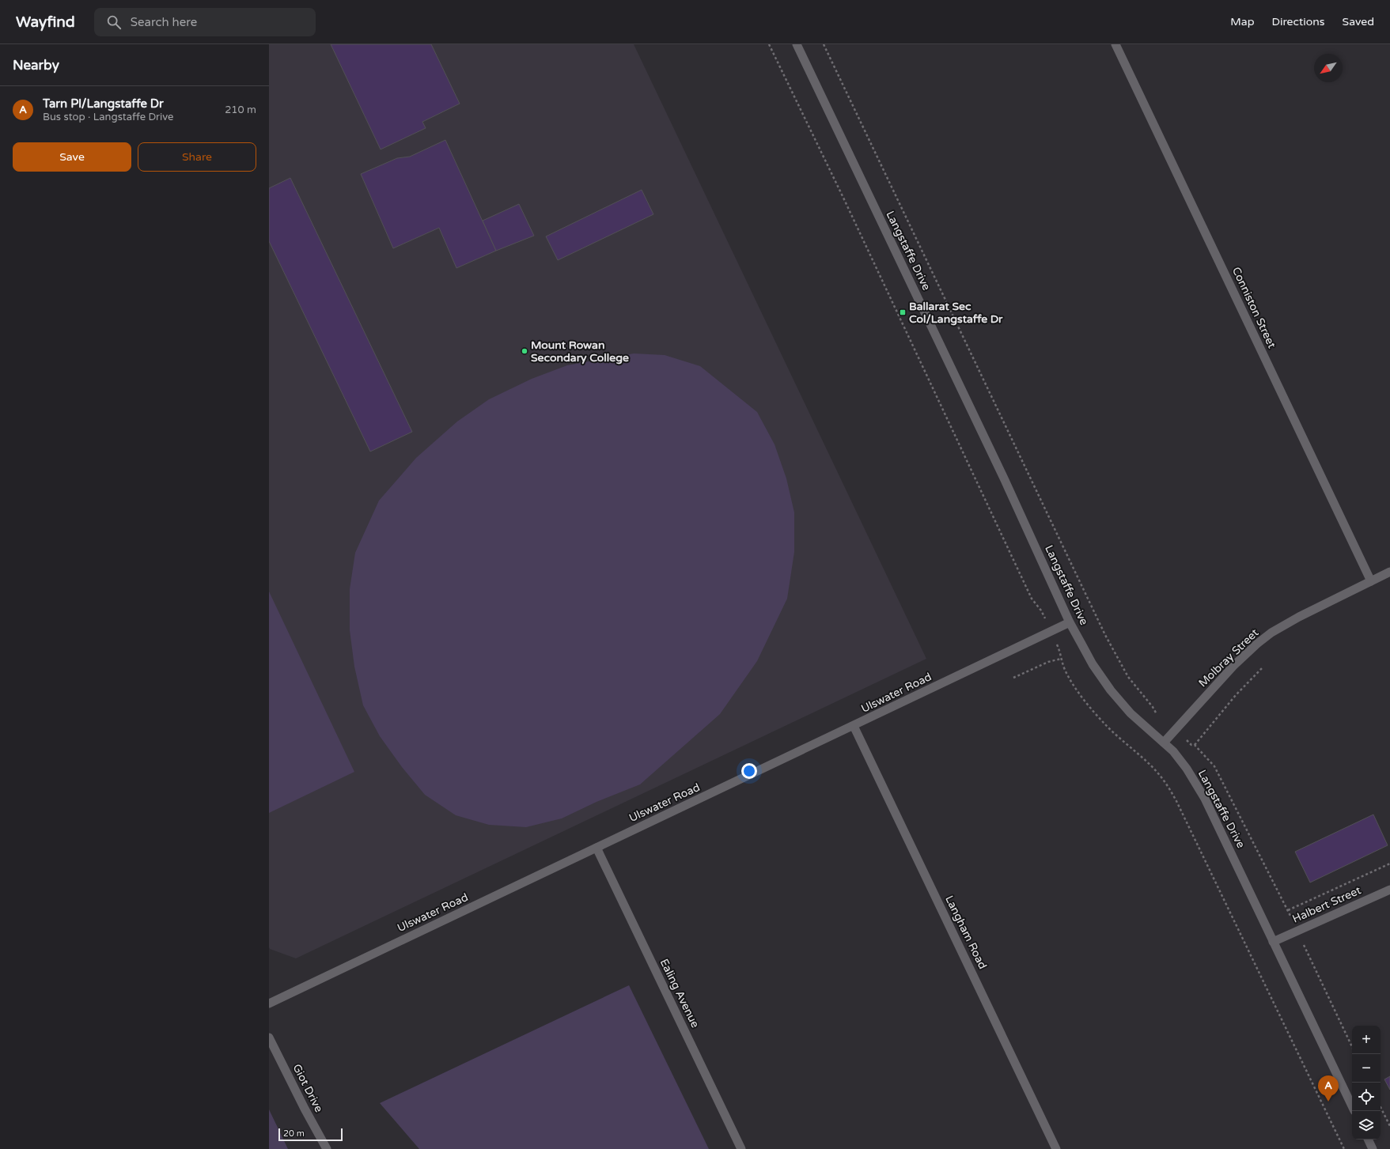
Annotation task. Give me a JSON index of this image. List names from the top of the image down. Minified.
{"streets":{"street":["Langstaffe Drive","Conniston Street","Molbray Street","Ulswater Road","Halbert Street","Langham Road","Ealing Avenue","Giot Drive"]},"crossings":[["Langstaffe Drive","Molbray Street"],["Langstaffe Drive","Ulswater Road"],["Langstaffe Drive","Halbert Street"],["Conniston Street","Molbray Street"],["Ulswater Road","Langham Road"],["Ulswater Road","Ealing Avenue"]],"places":{"transit":["Ballarat Sec Col/Langstaffe Dr"],"other":["Mount Rowan Secondary College"]},"scale_bar":"20 m","north":"bottom left","page":{"header":"Wayfind","search":"Search here","nav":["Map","Directions","Saved"],"heading":"Nearby","list":[{"mark":"A","name":"Tarn Pl/Langstaffe Dr","note":"Bus stop · Langstaffe Drive","value":"210 m"}],"buttons":["Save","Share"],"map_buttons":["+","−"],"pins":"A","scale":"20 m"}}
